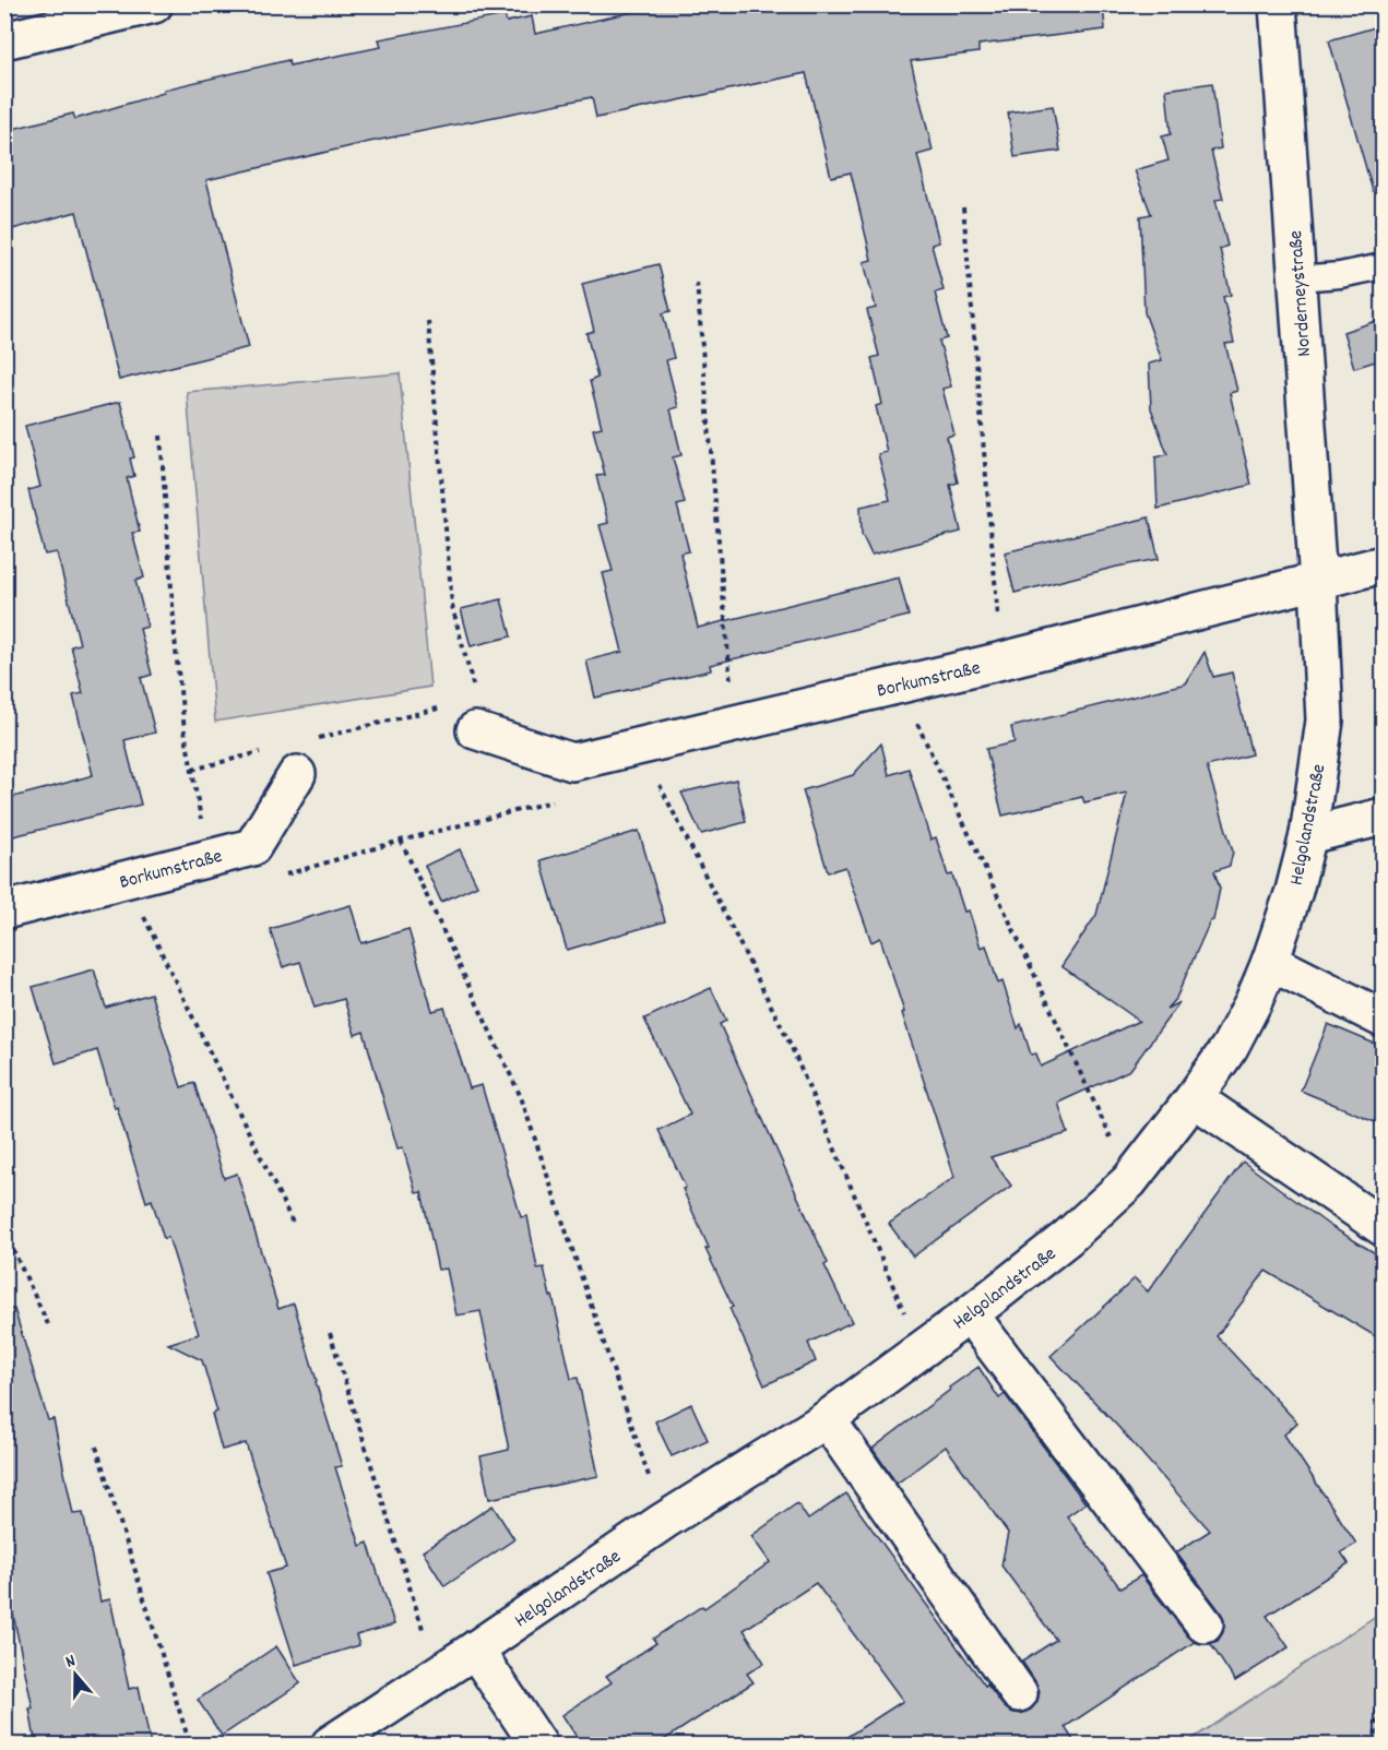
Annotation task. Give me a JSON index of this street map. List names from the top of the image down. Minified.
{"streets":{"street":["Norderneystraße","Borkumstraße","Helgolandstraße"]},"crossings":[["Norderneystraße","Borkumstraße"],["Norderneystraße","Helgolandstraße"],["Borkumstraße","Helgolandstraße"]],"north":"top"}
